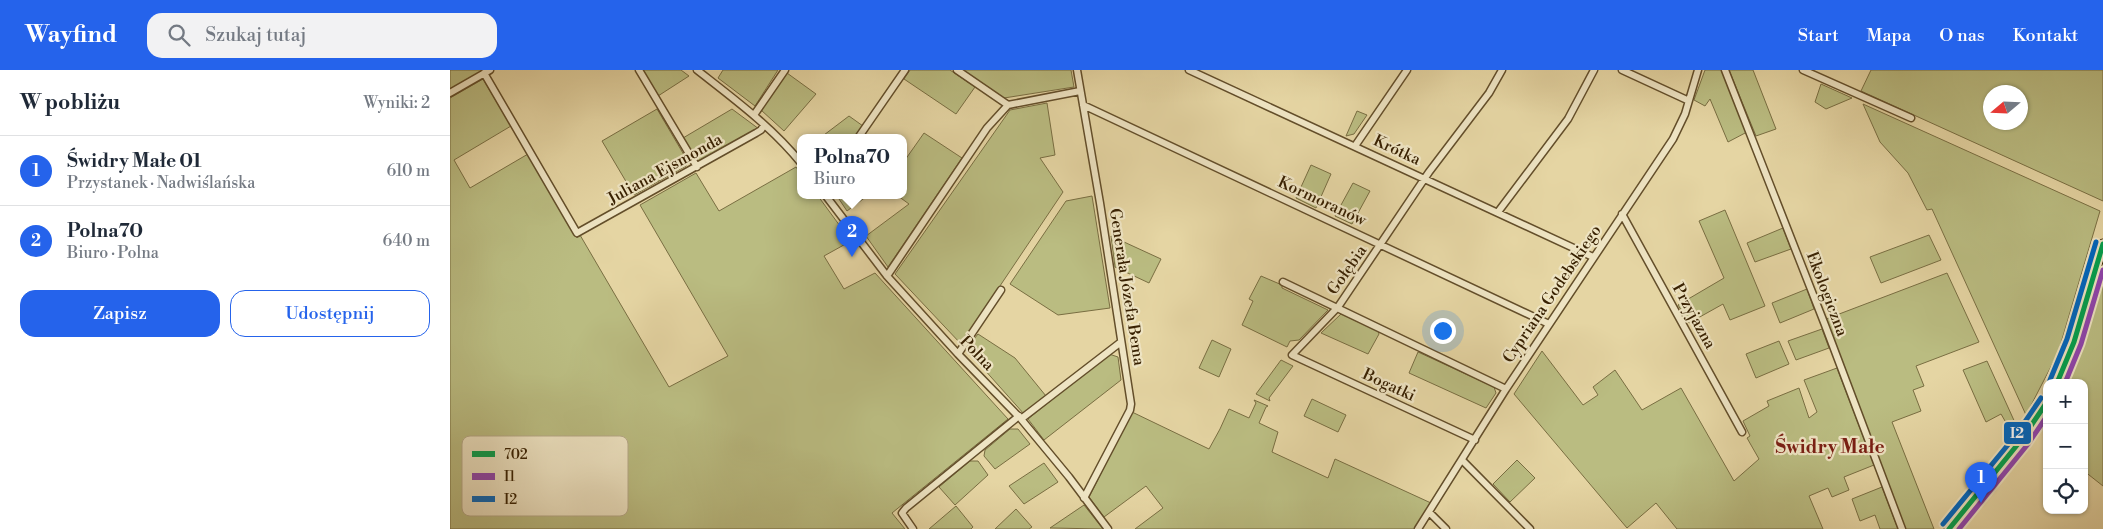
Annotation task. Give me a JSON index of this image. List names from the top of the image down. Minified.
{"streets":{"street":["Krótka","Juliana Ejsmonda","Kormoranów","Gołębia","Generała Józefa Bema","Cypriana Godebskiego","Ekologiczna","Przyjazna","Polna","Bogatki"]},"crossings":[["Krótka","Gołębia"],["Krótka","Cypriana Godebskiego"],["Kormoranów","Gołębia"],["Kormoranów","Generała Józefa Bema"],["Kormoranów","Cypriana Godebskiego"],["Gołębia","Bogatki"],["Generała Józefa Bema","Polna"],["Cypriana Godebskiego","Przyjazna"],["Cypriana Godebskiego","Bogatki"]],"districts":["Świdry Małe"],"lines":["transit line I2","transit line 702","transit line I1"],"legend":["702","I1","I2"],"north":"left","page":{"header":"Wayfind","search":"Szukaj tutaj","nav":["Start","Mapa","O nas","Kontakt"],"heading":["W pobliżu","Wyniki: 2"],"popup":["Polna70","Biuro"],"list":[{"mark":"1","name":"Świdry Małe 01","note":"Przystanek · Nadwiślańska","value":"610 m"},{"mark":"2","name":"Polna70","note":"Biuro · Polna","value":"640 m"}],"pins":["2","1"],"buttons":["Zapisz","Udostępnij"],"map_buttons":["+","−"]}}
